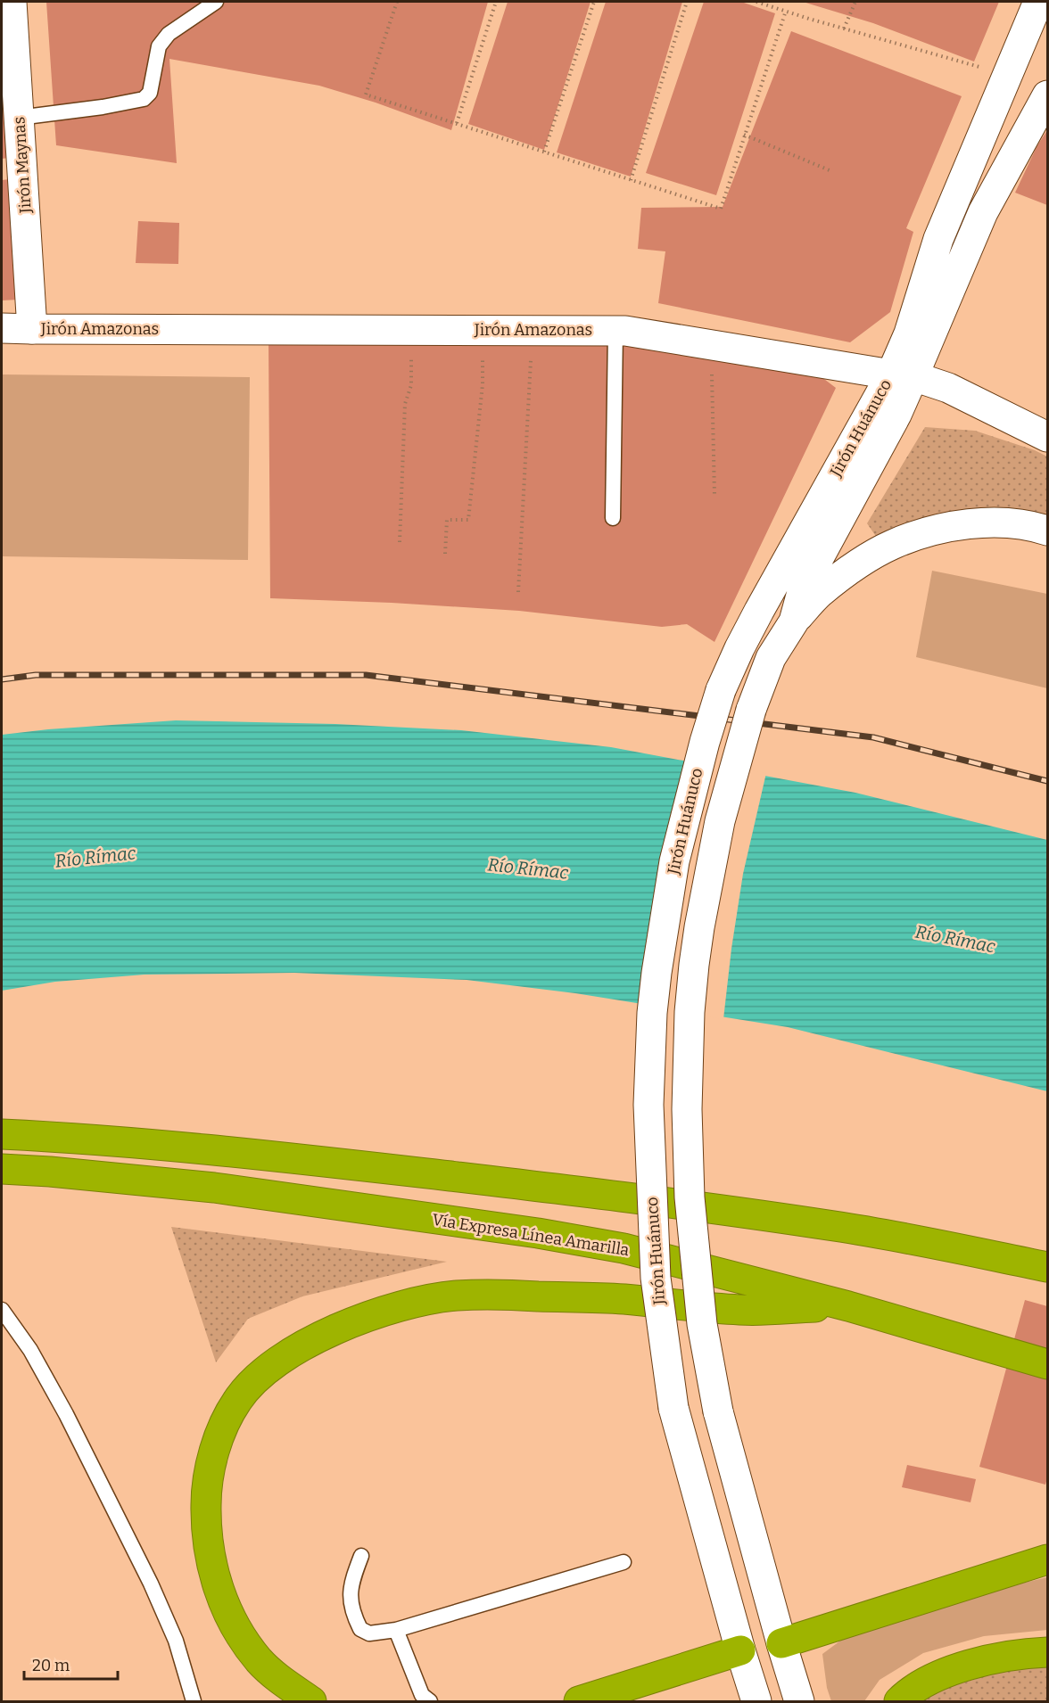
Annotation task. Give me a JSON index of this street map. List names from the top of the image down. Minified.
{"streets":{"highway":["Vía Expresa Línea Amarilla"],"main road":["Jirón Maynas","Jirón Amazonas","Jirón Huánuco"]},"crossings":[["Jirón Maynas","Jirón Amazonas"],["Jirón Amazonas","Jirón Huánuco"]],"water":["Río Rímac"],"scale_bar":"20 m"}
